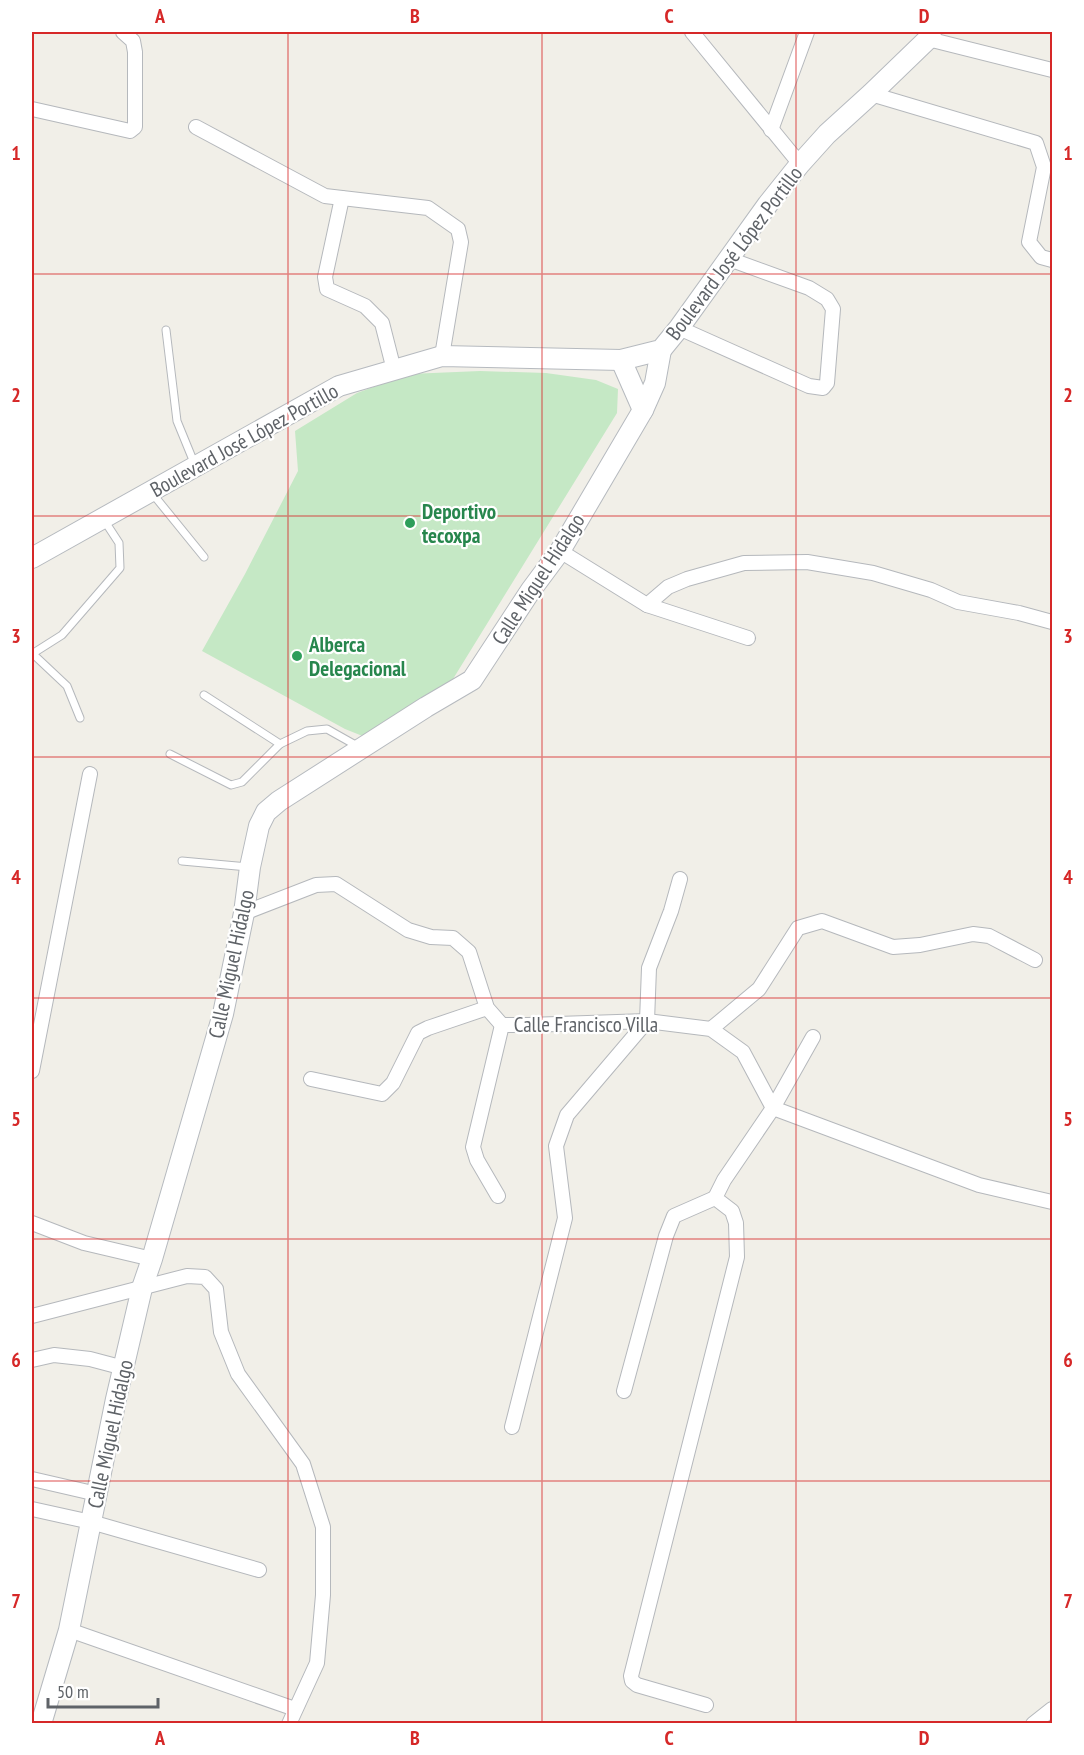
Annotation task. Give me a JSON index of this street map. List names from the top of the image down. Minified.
{"streets":{"street":["Boulevard José López Portillo","Calle Miguel Hidalgo","Calle Francisco Villa"]},"crossings":[["Boulevard José López Portillo","Calle Miguel Hidalgo"],["Calle Miguel Hidalgo","Calle Francisco Villa"]],"places":["Deportivo tecoxpa","Alberca Delegacional"],"scale_bar":"50 m","grid":{"columns":["A","B","C","D"],"rows":["1","2","3","4","5","6","7"]}}
